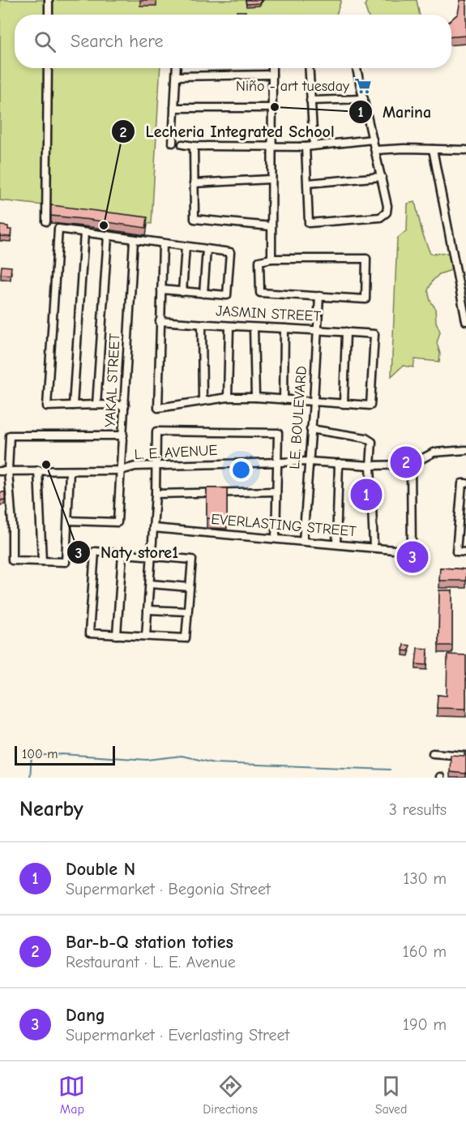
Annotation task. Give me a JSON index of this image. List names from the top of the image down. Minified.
{"streets":{"street":["JASMIN STREET","YAKAL STREET","L.E. BOULEVARD","L. E. AVENUE","EVERLASTING STREET"]},"crossings":[["JASMIN STREET","L.E. BOULEVARD"],["YAKAL STREET","L. E. AVENUE"],["L.E. BOULEVARD","L. E. AVENUE"],["L.E. BOULEVARD","EVERLASTING STREET"],["L. E. AVENUE","EVERLASTING STREET"]],"places":{"supermarket":["Niño - art tuesday"],"other":["Marina","Lecheria Integrated School","Naty store1"]},"scale_bar":"100 m","page":{"search":"Search here","pins":["2","1","3"],"scale":"100 m","heading":["Nearby","3 results"],"list":[{"mark":"1","name":"Double N","note":"Supermarket · Begonia Street","value":"130 m"},{"mark":"2","name":"Bar-b-Q station toties","note":"Restaurant · L. E. Avenue","value":"160 m"},{"mark":"3","name":"Dang","note":"Supermarket · Everlasting Street","value":"190 m"}],"nav":["Map","Directions","Saved"]}}
